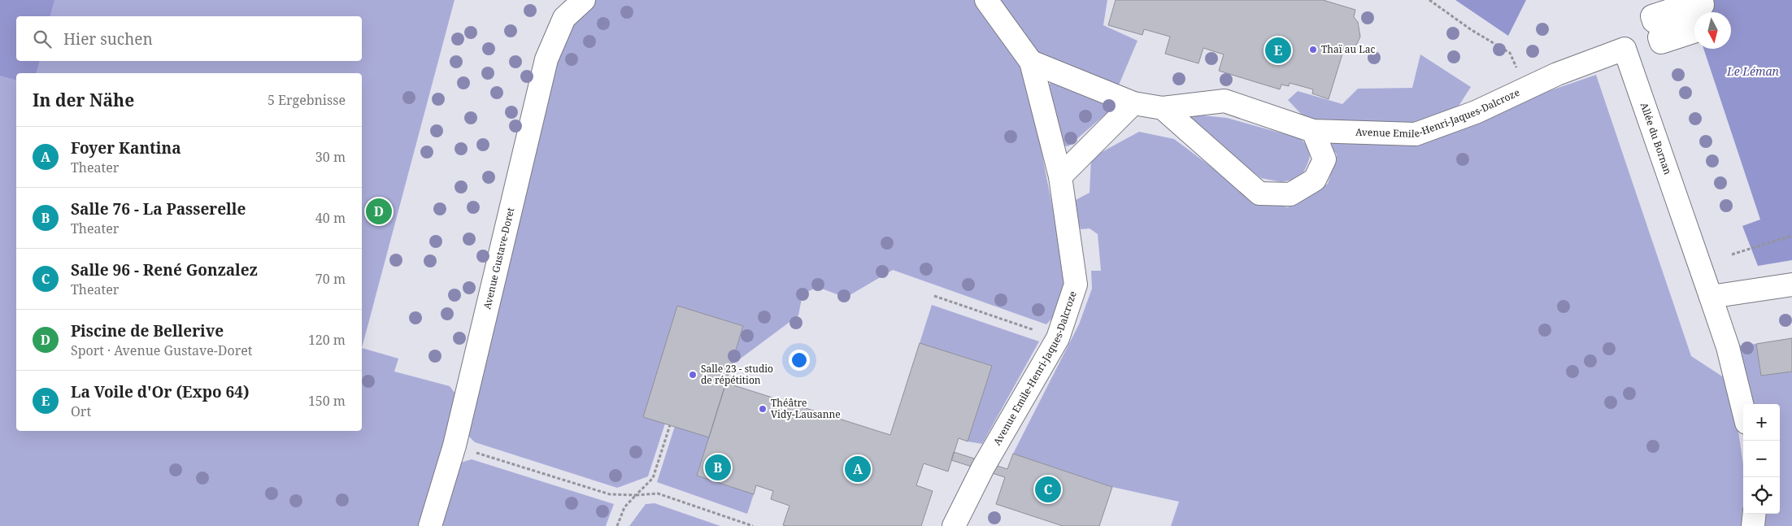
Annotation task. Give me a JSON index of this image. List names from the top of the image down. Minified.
{"streets":{"street":["Avenue Emile-Henri-Jaques-Dalcroze","Allée du Bornan","Avenue Gustave-Doret"]},"crossings":[["Avenue Emile-Henri-Jaques-Dalcroze","Allée du Bornan"]],"water":["Le Léman"],"places":["Thaï au Lac","Salle 23 - studio de répétition","Théâtre Vidy-Lausanne"],"north":"bottom","page":{"search":"Hier suchen","pins":["E","D","B","A","C"],"heading":["In der Nähe","5 Ergebnisse"],"list":[{"mark":"A","name":"Foyer Kantina","note":"Theater","value":"30 m"},{"mark":"B","name":"Salle 76 - La Passerelle","note":"Theater","value":"40 m"},{"mark":"C","name":"Salle 96 - René Gonzalez","note":"Theater","value":"70 m"},{"mark":"D","name":"Piscine de Bellerive","note":"Sport · Avenue Gustave-Doret","value":"120 m"},{"mark":"E","name":"La Voile d'Or (Expo 64)","note":"Ort","value":"150 m"}],"map_buttons":["+","−"]}}
